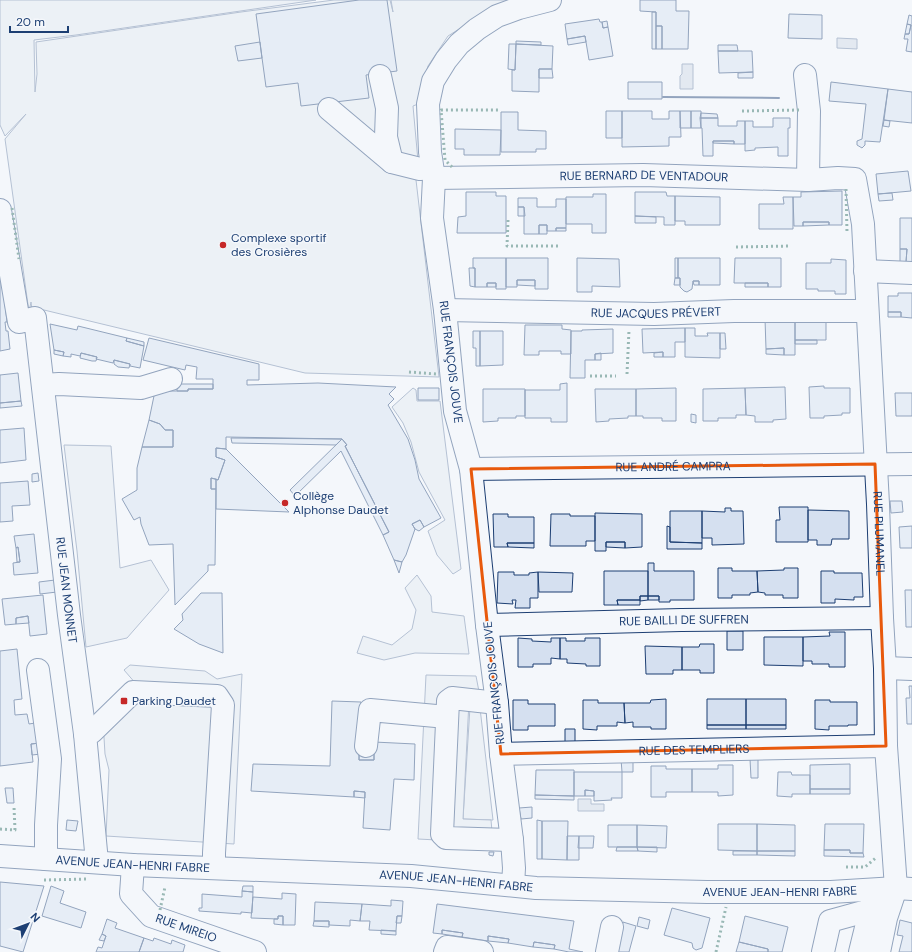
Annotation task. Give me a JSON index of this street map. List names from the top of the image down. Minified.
{"streets":{"street":["RUE BERNARD DE VENTADOUR","RUE JACQUES PRÉVERT","RUE FRANÇOIS JOUVE","RUE ANDRÉ CAMPRA","RUE PLUMANEL","RUE JEAN MONNET","RUE BAILLI DE SUFFREN","RUE DES TEMPLIERS","AVENUE JEAN-HENRI FABRE","RUE MIREIO"]},"crossings":[["RUE BERNARD DE VENTADOUR","RUE FRANÇOIS JOUVE"],["RUE BERNARD DE VENTADOUR","RUE PLUMANEL"],["RUE JACQUES PRÉVERT","RUE FRANÇOIS JOUVE"],["RUE JACQUES PRÉVERT","RUE PLUMANEL"],["RUE FRANÇOIS JOUVE","RUE ANDRÉ CAMPRA"],["RUE FRANÇOIS JOUVE","RUE BAILLI DE SUFFREN"],["RUE FRANÇOIS JOUVE","RUE DES TEMPLIERS"],["RUE FRANÇOIS JOUVE","AVENUE JEAN-HENRI FABRE"],["RUE ANDRÉ CAMPRA","RUE PLUMANEL"],["RUE PLUMANEL","RUE BAILLI DE SUFFREN"],["RUE PLUMANEL","RUE DES TEMPLIERS"],["RUE PLUMANEL","AVENUE JEAN-HENRI FABRE"],["RUE JEAN MONNET","AVENUE JEAN-HENRI FABRE"],["AVENUE JEAN-HENRI FABRE","RUE MIREIO"]],"places":{"other":["Complexe sportif des Crosières","Collège Alphonse Daudet"],"transit":["Parking Daudet"]},"scale_bar":"20 m","north":"top right"}
